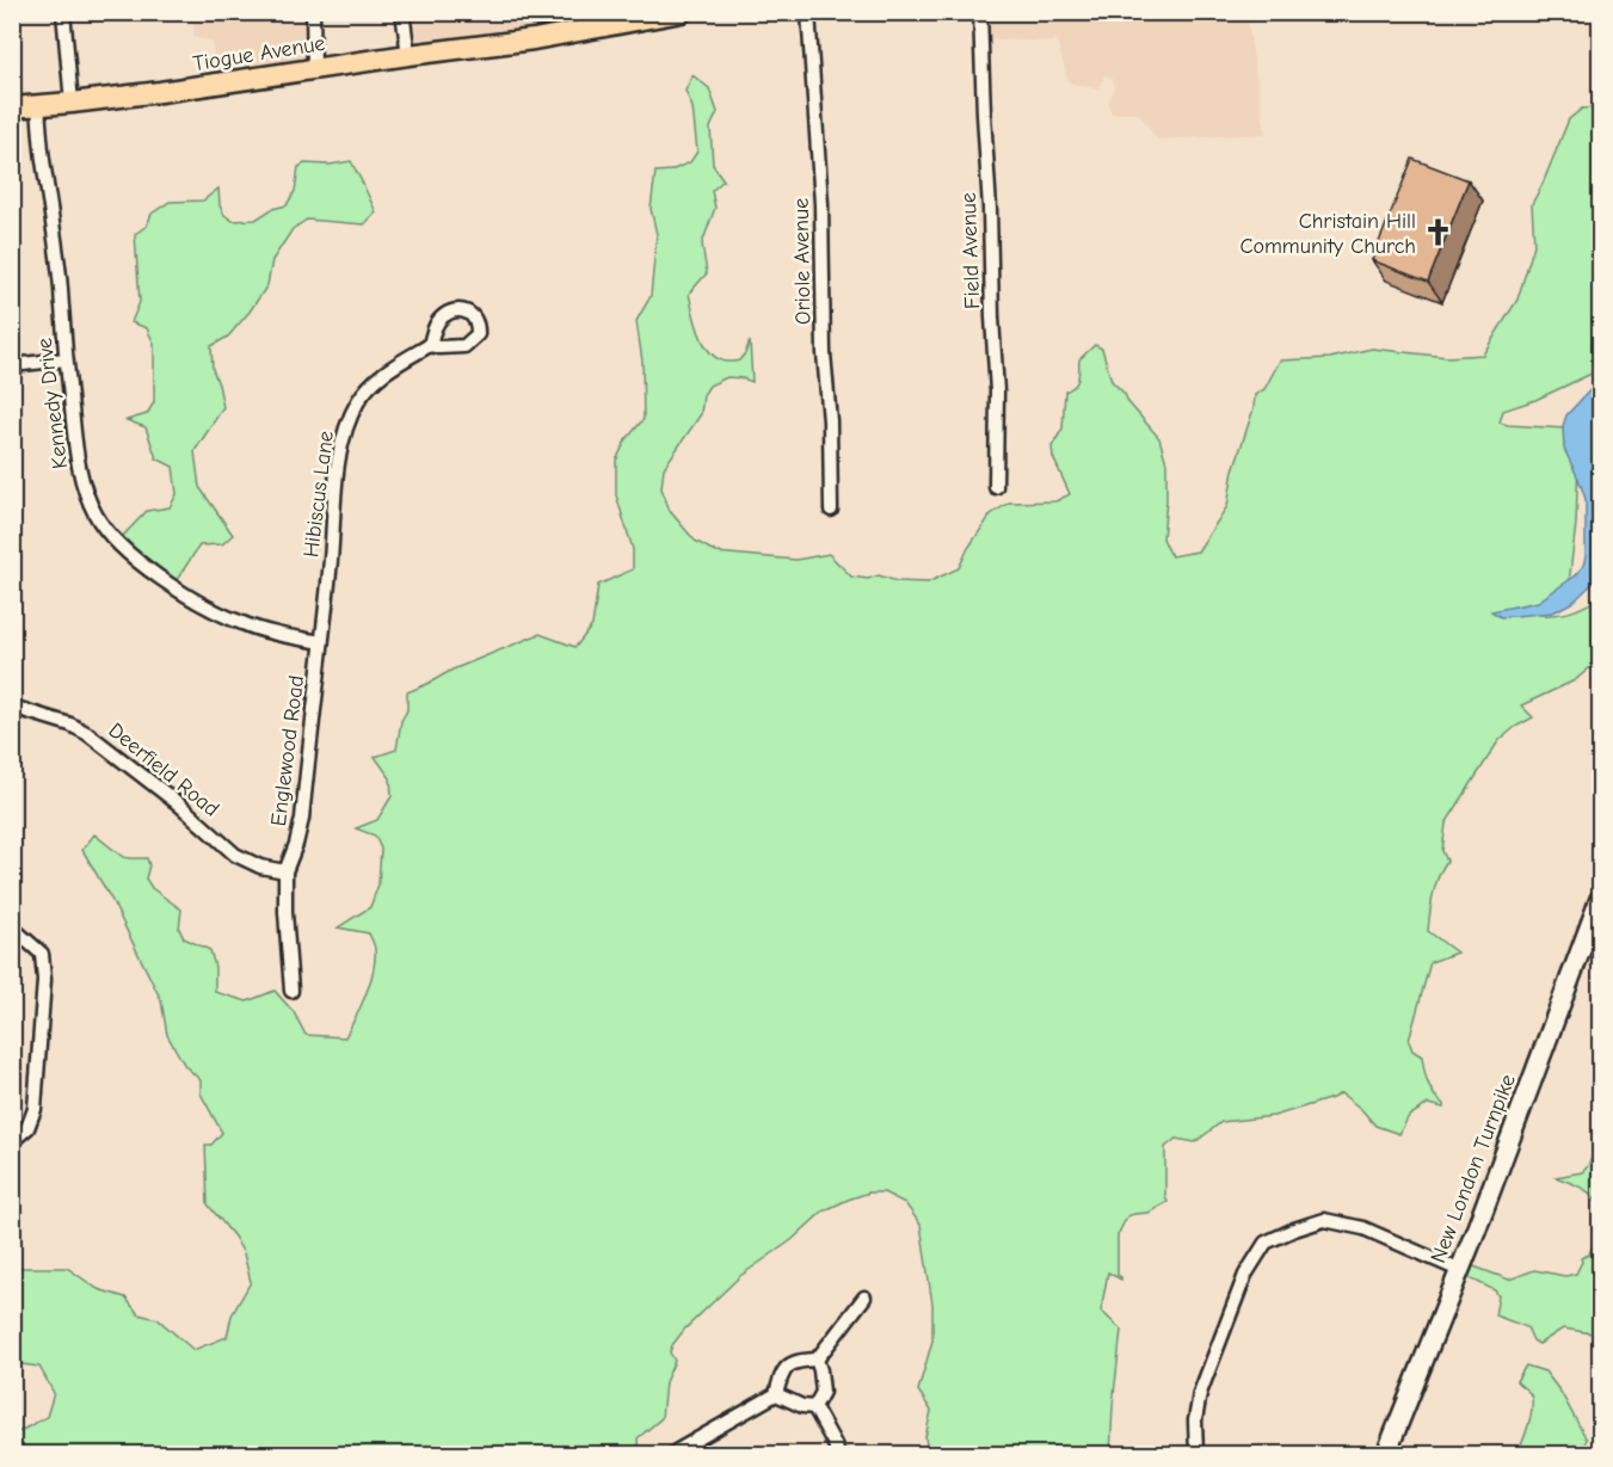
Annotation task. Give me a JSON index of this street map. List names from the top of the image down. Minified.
{"streets":{"main road":["Tiogue Avenue","New London Turnpike"],"street":["Field Avenue","Oriole Avenue","Kennedy Drive","Hibiscus Lane","Englewood Road","Deerfield Road"]},"crossings":[["Tiogue Avenue","Kennedy Drive"],["Kennedy Drive","Hibiscus Lane"],["Kennedy Drive","Englewood Road"],["Hibiscus Lane","Englewood Road"],["Englewood Road","Deerfield Road"]],"places":{"church":["Christain Hill Community Church"]}}
